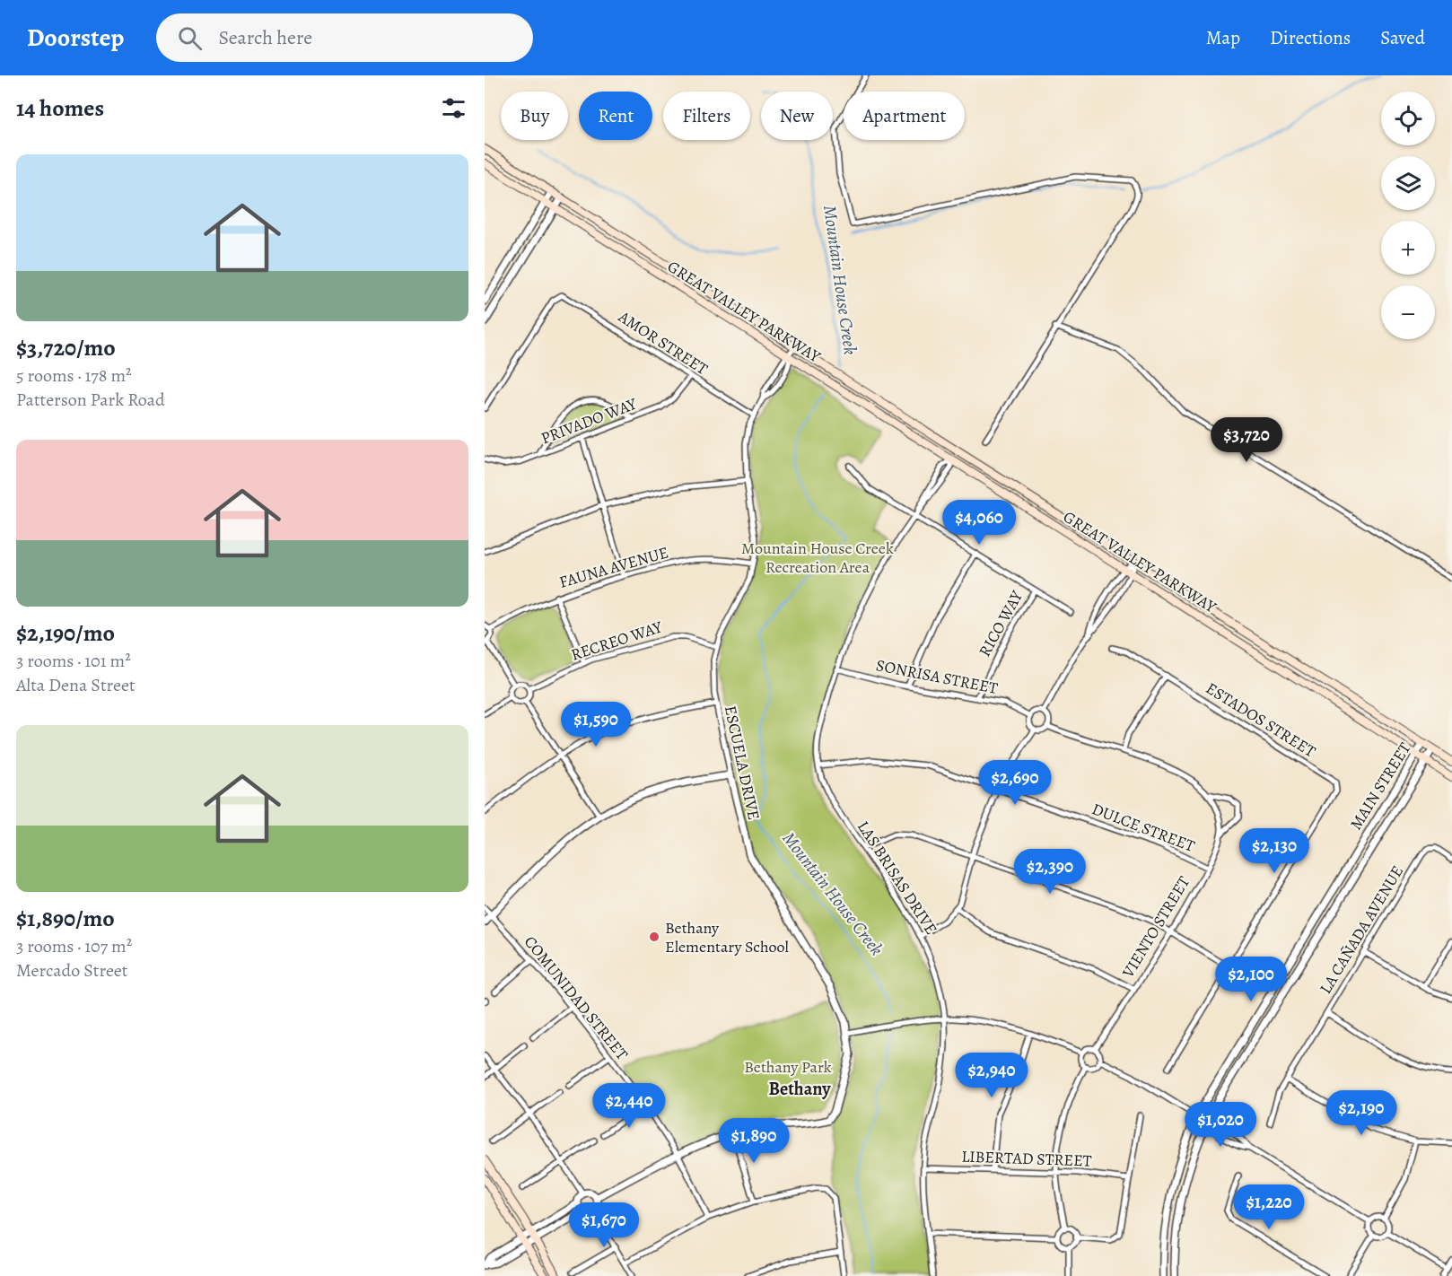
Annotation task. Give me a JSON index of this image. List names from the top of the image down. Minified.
{"streets":{"main road":["GREAT VALLEY PARKWAY"],"street":["AMOR STREET","PRIVADO WAY","FAUNA AVENUE","RICO WAY","RECREO WAY","SONRISA STREET","ESTADOS STREET","ESCUELA DRIVE","MAIN STREET","DULCE STREET","LAS BRISAS DRIVE","VIENTO STREET","LA CAÑADA AVENUE","COMUNIDAD STREET","LIBERTAD STREET"]},"crossings":[["GREAT VALLEY PARKWAY","ESCUELA DRIVE"],["GREAT VALLEY PARKWAY","MAIN STREET"],["GREAT VALLEY PARKWAY","LAS BRISAS DRIVE"],["AMOR STREET","PRIVADO WAY"],["AMOR STREET","ESCUELA DRIVE"],["FAUNA AVENUE","ESCUELA DRIVE"],["RICO WAY","SONRISA STREET"],["RECREO WAY","ESCUELA DRIVE"],["SONRISA STREET","LAS BRISAS DRIVE"],["DULCE STREET","LAS BRISAS DRIVE"],["DULCE STREET","VIENTO STREET"],["LAS BRISAS DRIVE","LIBERTAD STREET"]],"districts":["Bethany"],"water":["Mountain House Creek"],"parks":["Mountain House Creek Recreation Area","Bethany Park"],"places":["Bethany Elementary School"],"page":{"header":"Doorstep","search":"Search here","nav":["Map","Directions","Saved"],"heading":"14 homes","map_buttons":["+","−"],"chip":["Buy","Rent","Filters","New","Apartment"],"list":[{"name":"$3,720/mo","note":"5 rooms · 178 m² · Patterson Park Road"},{"name":"$2,190/mo","note":"3 rooms · 101 m² · Alta Dena Street"},{"name":"$1,890/mo","note":"3 rooms · 107 m² · Mercado Street"}],"price":["$3,720","$4,060","$1,590","$2,690","$2,130","$2,390","$2,100","$2,940","$2,440","$2,190","$1,020","$1,890","$1,220","$1,670"]}}
